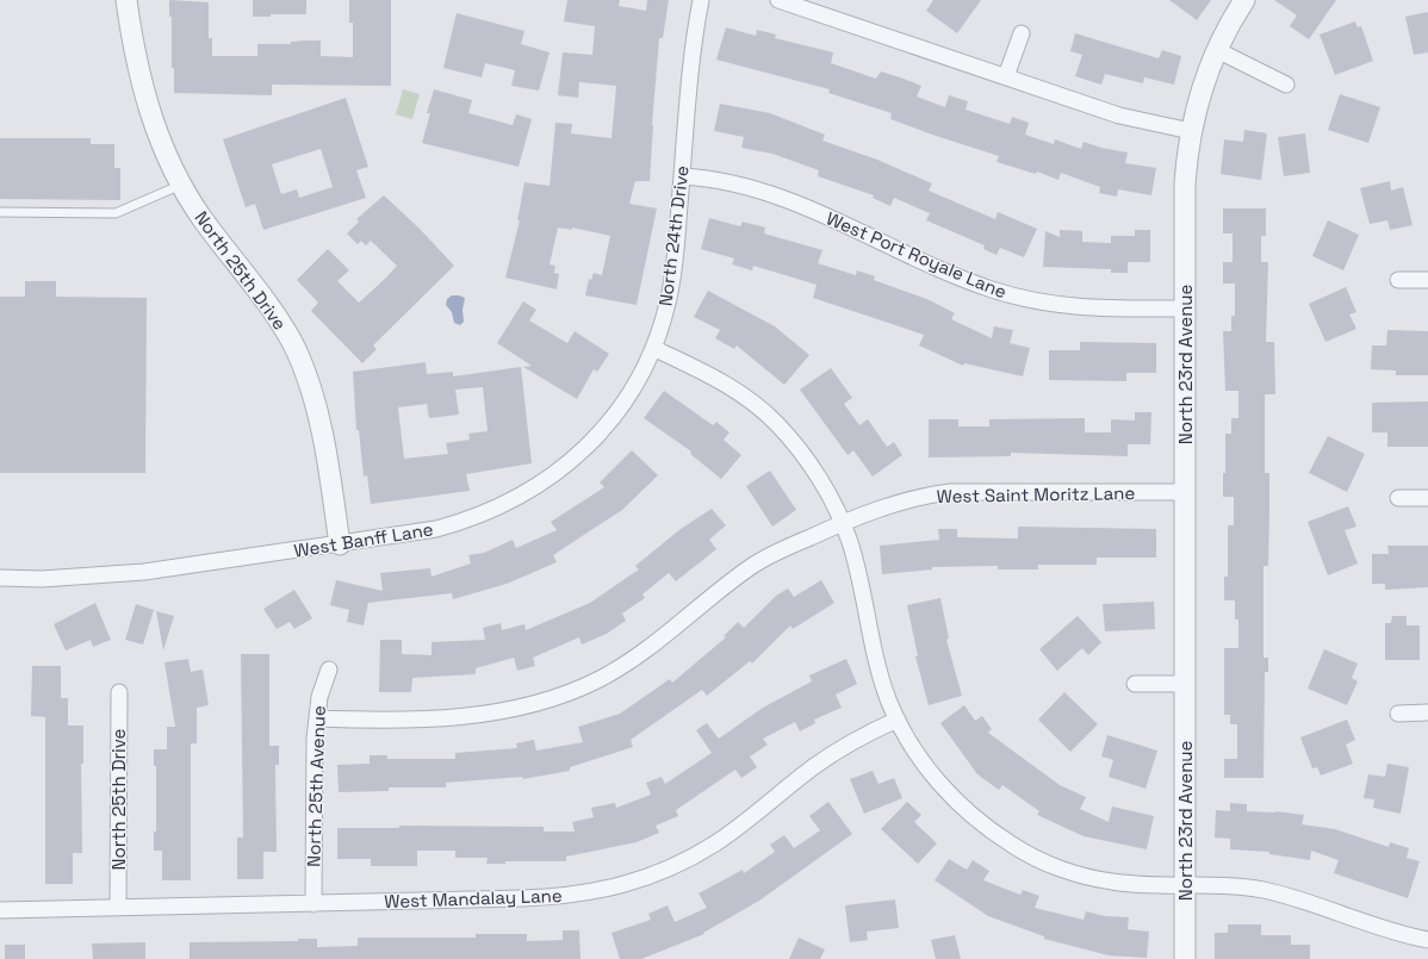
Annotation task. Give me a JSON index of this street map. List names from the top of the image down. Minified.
{"streets":{"street":["North 24th Drive","West Port Royale Lane","North 25th Drive","North 23rd Avenue","West Saint Moritz Lane","West Banff Lane","North 25th Avenue","West Mandalay Lane"]},"crossings":[["North 24th Drive","West Port Royale Lane"],["North 24th Drive","West Banff Lane"],["West Port Royale Lane","North 23rd Avenue"],["North 25th Drive","West Banff Lane"],["North 25th Drive","West Mandalay Lane"],["North 23rd Avenue","West Saint Moritz Lane"],["West Saint Moritz Lane","North 25th Avenue"],["North 25th Avenue","West Mandalay Lane"]]}
